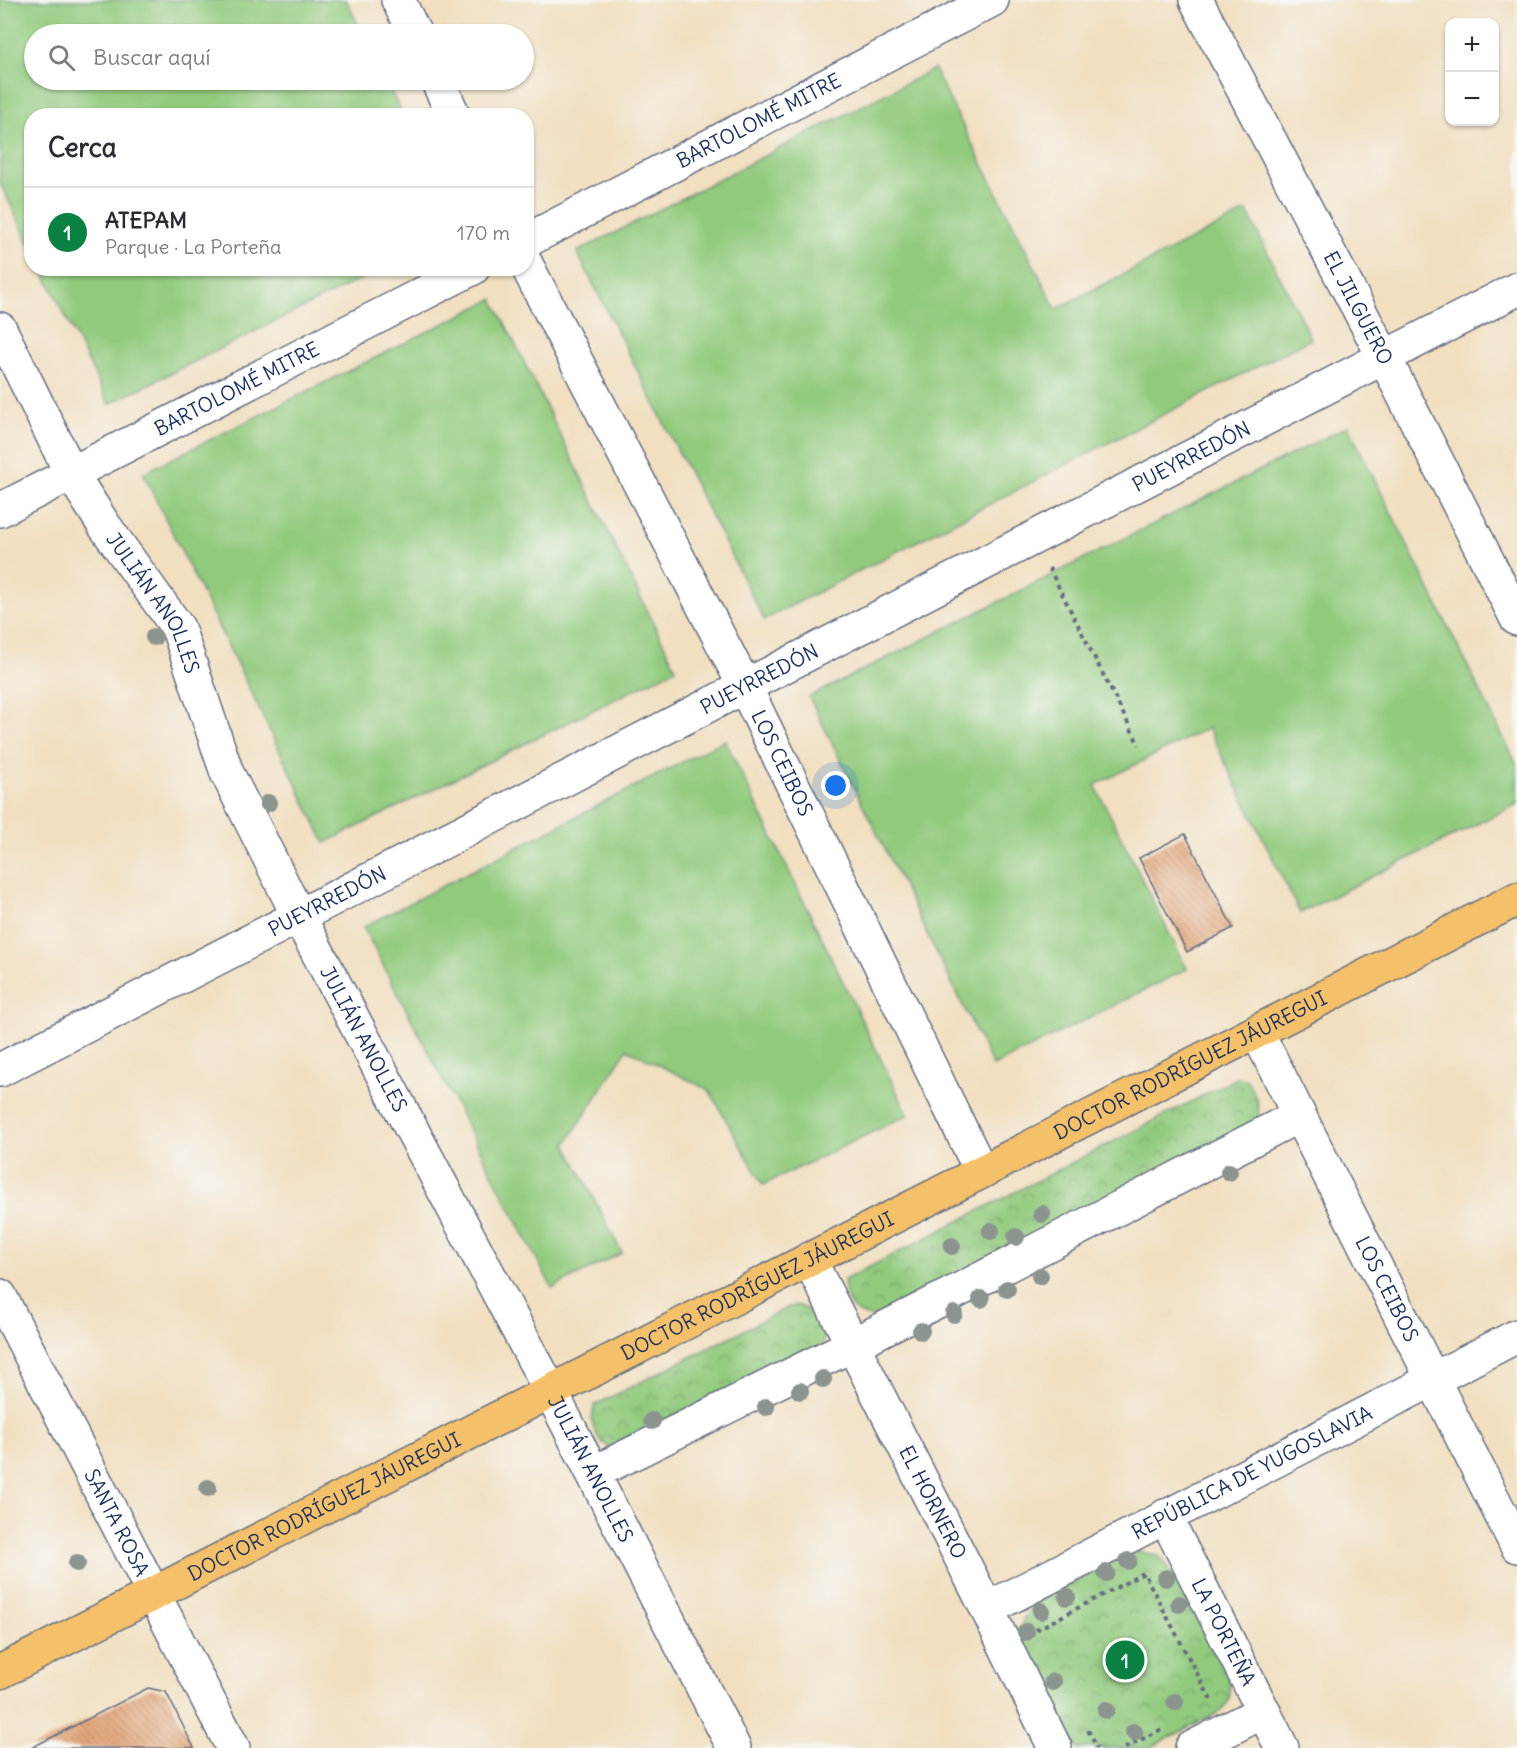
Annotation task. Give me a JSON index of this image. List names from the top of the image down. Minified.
{"streets":{"main road":["DOCTOR RODRÍGUEZ JÁUREGUI"],"street":["BARTOLOMÉ MITRE","EL JILGUERO","PUEYRREDÓN","JULIÁN ANOLLES","LOS CEIBOS","REPÚBLICA DE YUGOSLAVIA","EL HORNERO","SANTA ROSA","LA PORTEÑA"]},"crossings":[["BARTOLOMÉ MITRE","JULIÁN ANOLLES"],["EL JILGUERO","PUEYRREDÓN"],["PUEYRREDÓN","JULIÁN ANOLLES"],["PUEYRREDÓN","LOS CEIBOS"],["JULIÁN ANOLLES","DOCTOR RODRÍGUEZ JÁUREGUI"],["LOS CEIBOS","DOCTOR RODRÍGUEZ JÁUREGUI"],["LOS CEIBOS","REPÚBLICA DE YUGOSLAVIA"],["DOCTOR RODRÍGUEZ JÁUREGUI","EL HORNERO"],["DOCTOR RODRÍGUEZ JÁUREGUI","SANTA ROSA"],["REPÚBLICA DE YUGOSLAVIA","EL HORNERO"],["REPÚBLICA DE YUGOSLAVIA","LA PORTEÑA"]],"page":{"map_buttons":["+","−"],"search":"Buscar aquí","heading":"Cerca","list":[{"mark":"1","name":"ATEPAM","note":"Parque · La Porteña","value":"170 m"}],"pins":"1"}}
